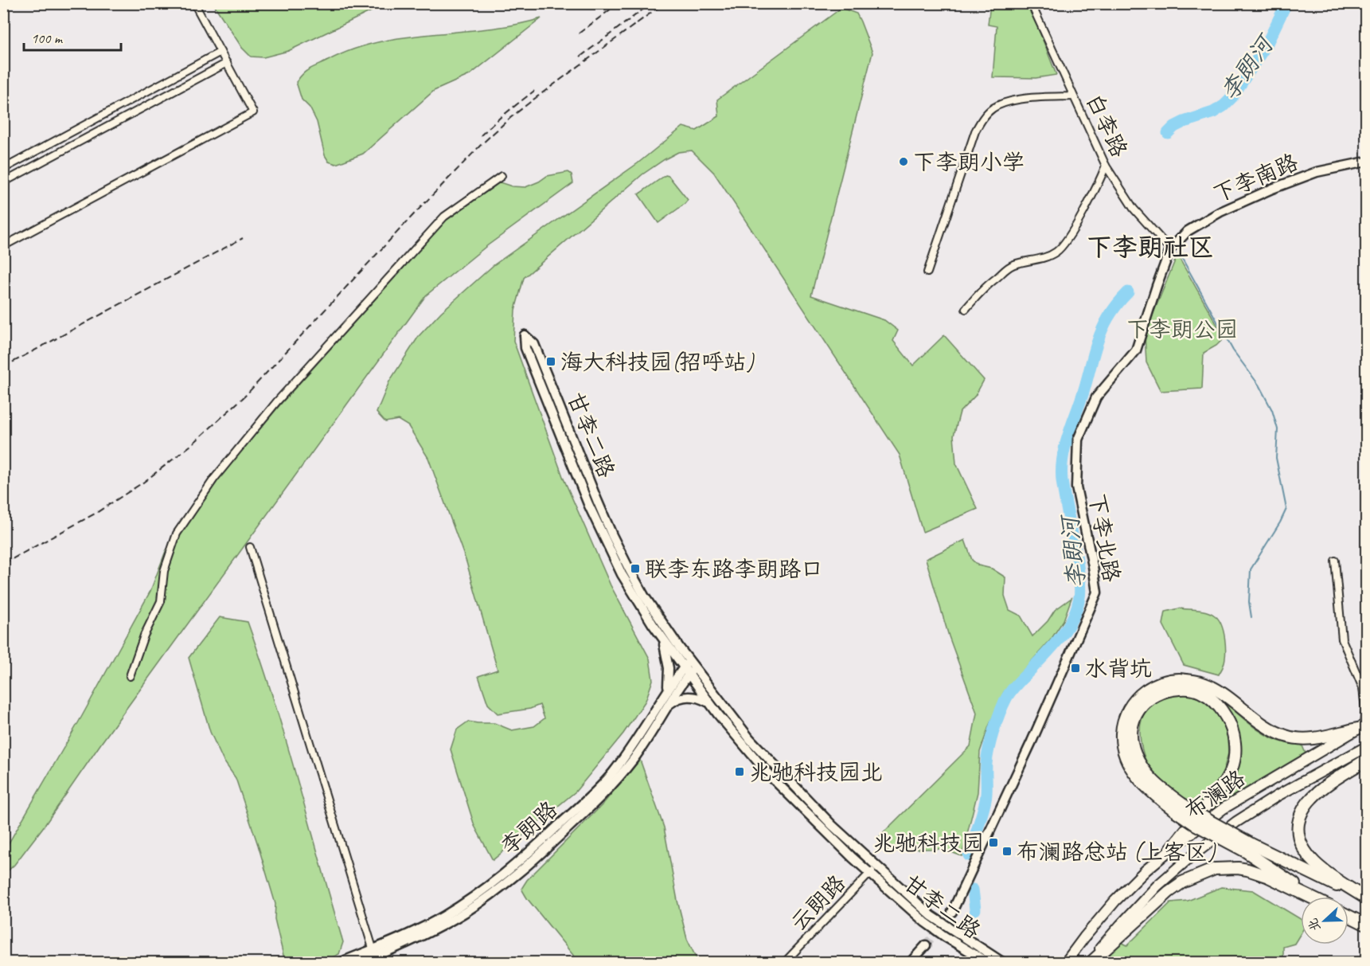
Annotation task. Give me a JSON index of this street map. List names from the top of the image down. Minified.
{"streets":{"main road":["下李南路","甘李二路","下李北路","布澜路","李朗路"],"street":["白李路","云朗路"]},"crossings":[["白李路","下李南路"],["白李路","下李北路"],["下李南路","下李北路"],["甘李二路","李朗路"],["甘李二路","云朗路"]],"districts":["下李朗社区"],"water":["李朗河"],"parks":["下李朗公园"],"places":{"other":["下李朗小学"],"transit":["海大科技园(招呼站)","联李东路李朗路口","水背坑","兆驰科技园北","兆驰科技园","布澜路总站 (上客区)"]},"scale_bar":"100 m","north":"left"}
